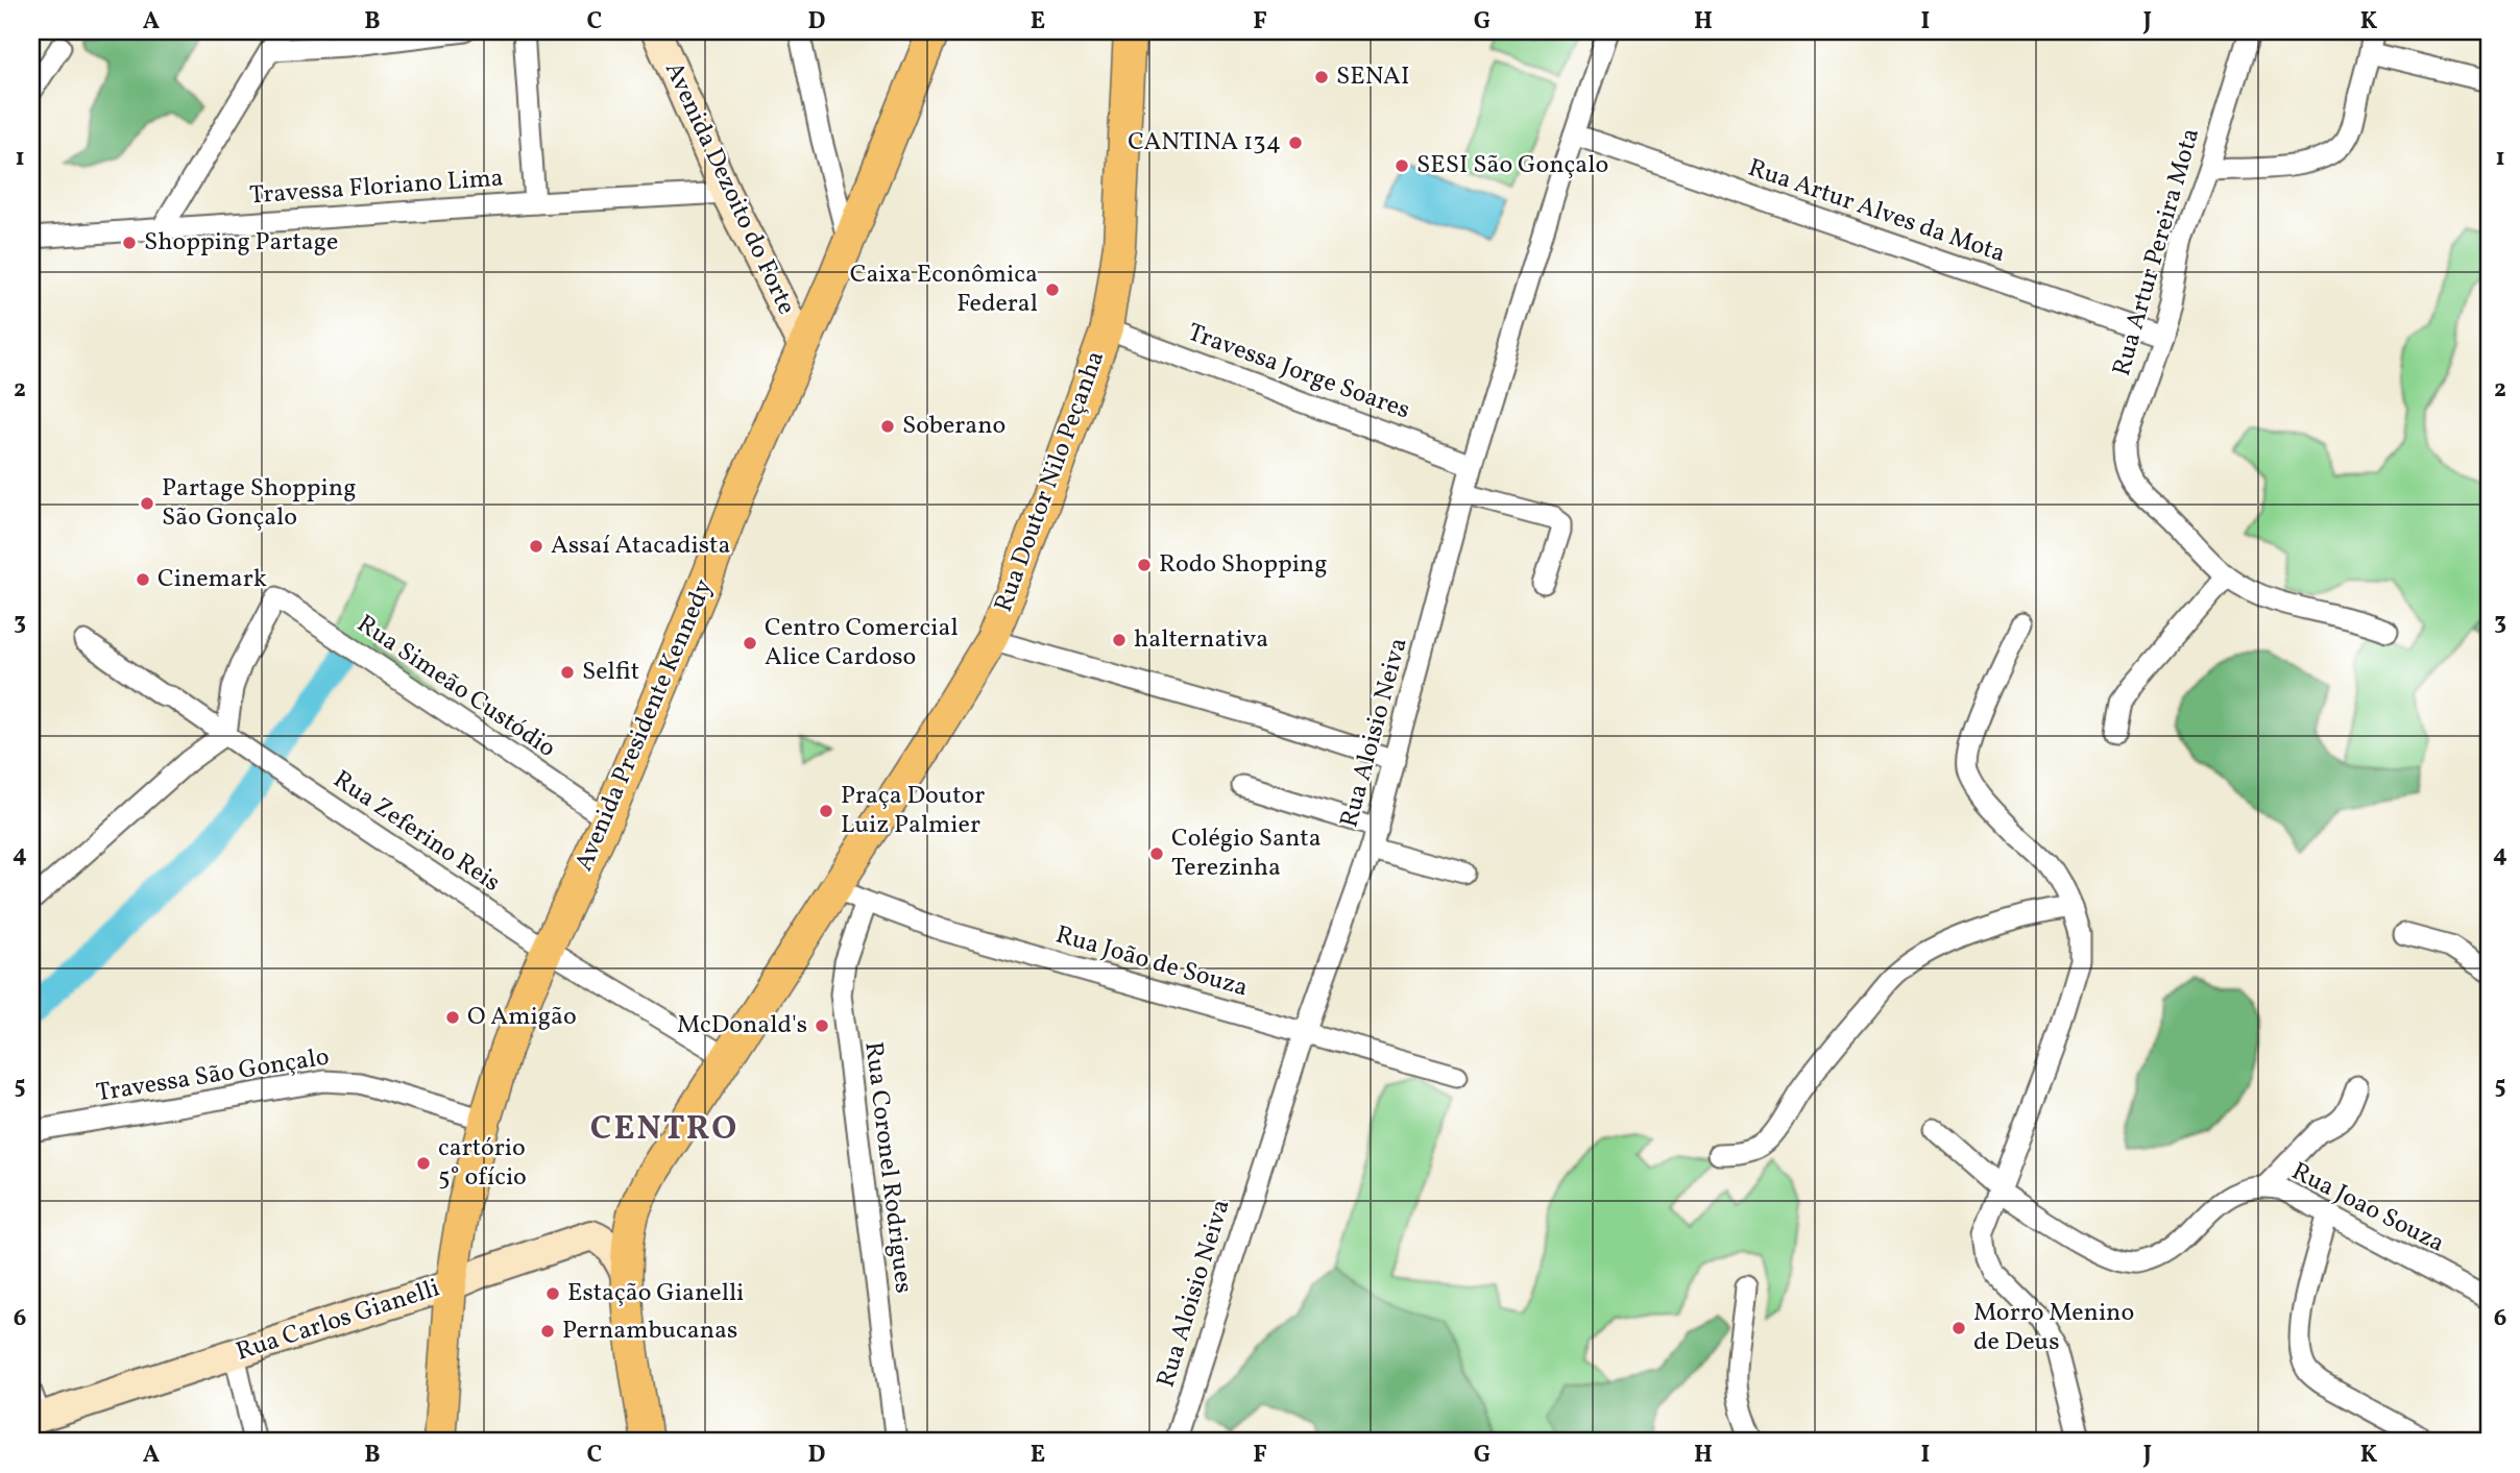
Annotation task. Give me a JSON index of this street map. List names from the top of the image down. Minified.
{"streets":{"main road":["Rua Doutor Nilo Peçanha","Avenida Presidente Kennedy"],"street":["Travessa Floriano Lima","Avenida Dezoito do Forte","Rua Artur Alves da Mota","Rua Artur Pereira Mota","Travessa Jorge Soares","Rua Simeão Custódio","Rua Aloisio Neiva","Rua Zeferino Reis","Rua João de Souza","Travessa São Gonçalo","Rua Coronel Rodrigues","Rua Joao Souza","Rua Carlos Gianelli"]},"crossings":[["Travessa Floriano Lima","Avenida Dezoito do Forte"],["Avenida Dezoito do Forte","Avenida Presidente Kennedy"],["Rua Artur Alves da Mota","Rua Artur Pereira Mota"],["Rua Artur Alves da Mota","Rua Aloisio Neiva"],["Travessa Jorge Soares","Rua Doutor Nilo Peçanha"],["Travessa Jorge Soares","Rua Aloisio Neiva"],["Rua Doutor Nilo Peçanha","Rua Zeferino Reis"],["Rua Doutor Nilo Peçanha","Rua João de Souza"],["Rua Doutor Nilo Peçanha","Rua Carlos Gianelli"],["Rua Simeão Custódio","Avenida Presidente Kennedy"],["Rua Simeão Custódio","Rua Zeferino Reis"],["Avenida Presidente Kennedy","Rua Zeferino Reis"],["Avenida Presidente Kennedy","Travessa São Gonçalo"],["Avenida Presidente Kennedy","Rua Carlos Gianelli"],["Rua Aloisio Neiva","Rua João de Souza"],["Rua João de Souza","Rua Coronel Rodrigues"]],"districts":["CENTRO"],"places":["SENAI","CANTINA 134","SESI São Gonçalo","Shopping Partage","Caixa Econômica Federal","Soberano","Partage Shopping São Gonçalo","Assaí Atacadista","Rodo Shopping","Cinemark","halternativa","Centro Comercial Alice Cardoso","Selfit","Praça Doutor Luiz Palmier","Colégio Santa Terezinha","O Amigão","McDonald's","cartório 5° ofício","Estação Gianelli","Morro Menino de Deus","Pernambucanas"],"grid":{"columns":["A","B","C","D","E","F","G","H","I","J","K"],"rows":["1","2","3","4","5","6"]}}
